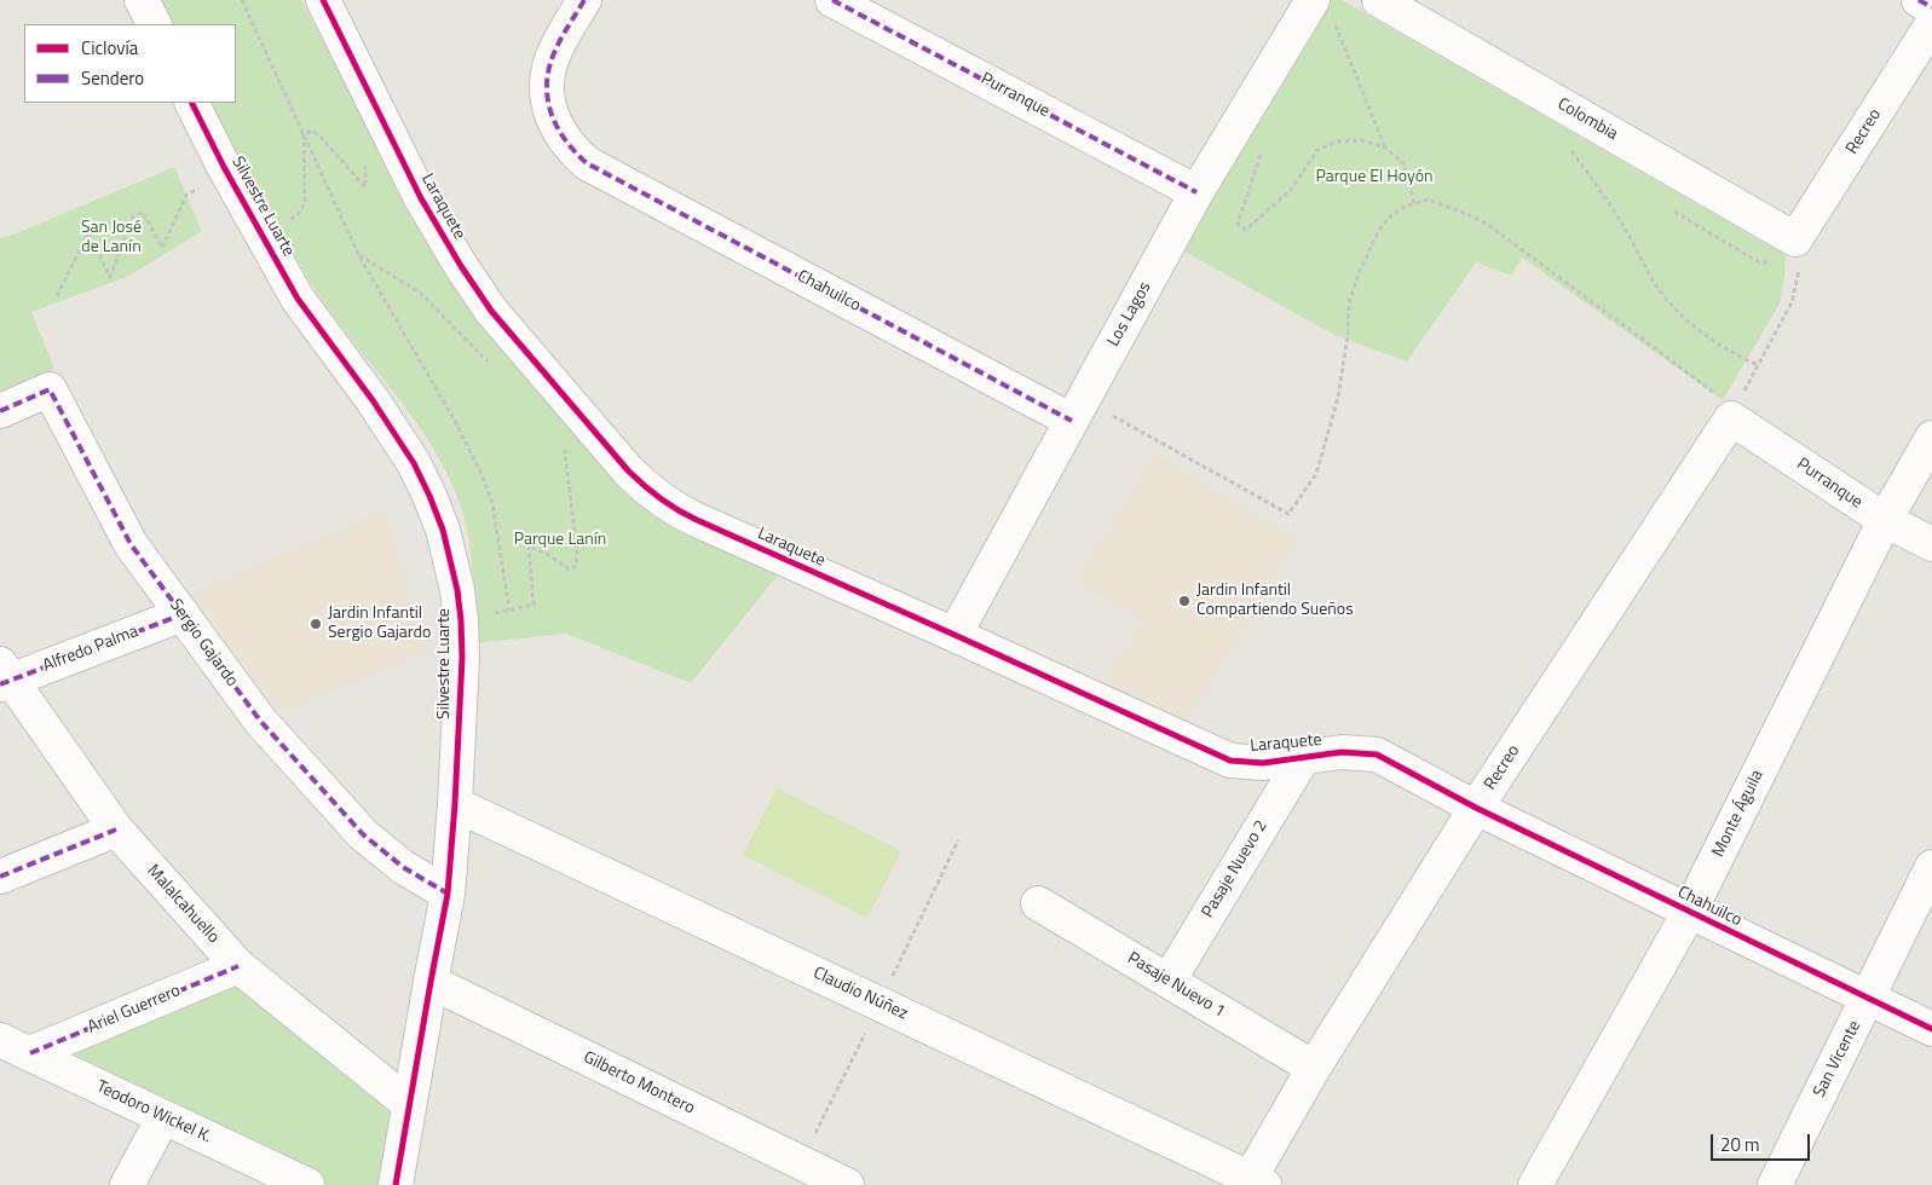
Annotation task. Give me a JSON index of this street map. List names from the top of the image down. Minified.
{"streets":{"street":["Purranque","Colombia","Recreo","Silvestre Luarte","Laraquete","Chahuilco","Los Lagos","Sergio Gajardo","Alfredo Palma","Monte Águila","Pasaje Nuevo 2","Malalcahuello","Pasaje Nuevo 1","Claudio Núñez","Ariel Guerrero","San Vicente","Gilberto Montero","Teodoro Wickel K."]},"crossings":[["Purranque","Recreo"],["Purranque","Los Lagos"],["Purranque","Monte Águila"],["Colombia","Recreo"],["Recreo","Laraquete"],["Recreo","Chahuilco"],["Recreo","Pasaje Nuevo 1"],["Recreo","Claudio Núñez"],["Silvestre Luarte","Sergio Gajardo"],["Silvestre Luarte","Malalcahuello"],["Silvestre Luarte","Claudio Núñez"],["Silvestre Luarte","Gilberto Montero"],["Laraquete","Chahuilco"],["Laraquete","Los Lagos"],["Laraquete","Pasaje Nuevo 2"],["Chahuilco","Los Lagos"],["Chahuilco","Monte Águila"],["Chahuilco","San Vicente"],["Sergio Gajardo","Alfredo Palma"],["Alfredo Palma","Malalcahuello"],["Pasaje Nuevo 2","Pasaje Nuevo 1"],["Malalcahuello","Ariel Guerrero"],["Ariel Guerrero","Teodoro Wickel K."]],"parks":["Parque El Hoyón","San José de Lanín","Parque Lanín"],"places":["Jardin Infantil Compartiendo Sueños","Jardin Infantil Sergio Gajardo"],"legend":["Ciclovía","Sendero"],"scale_bar":"20 m"}
